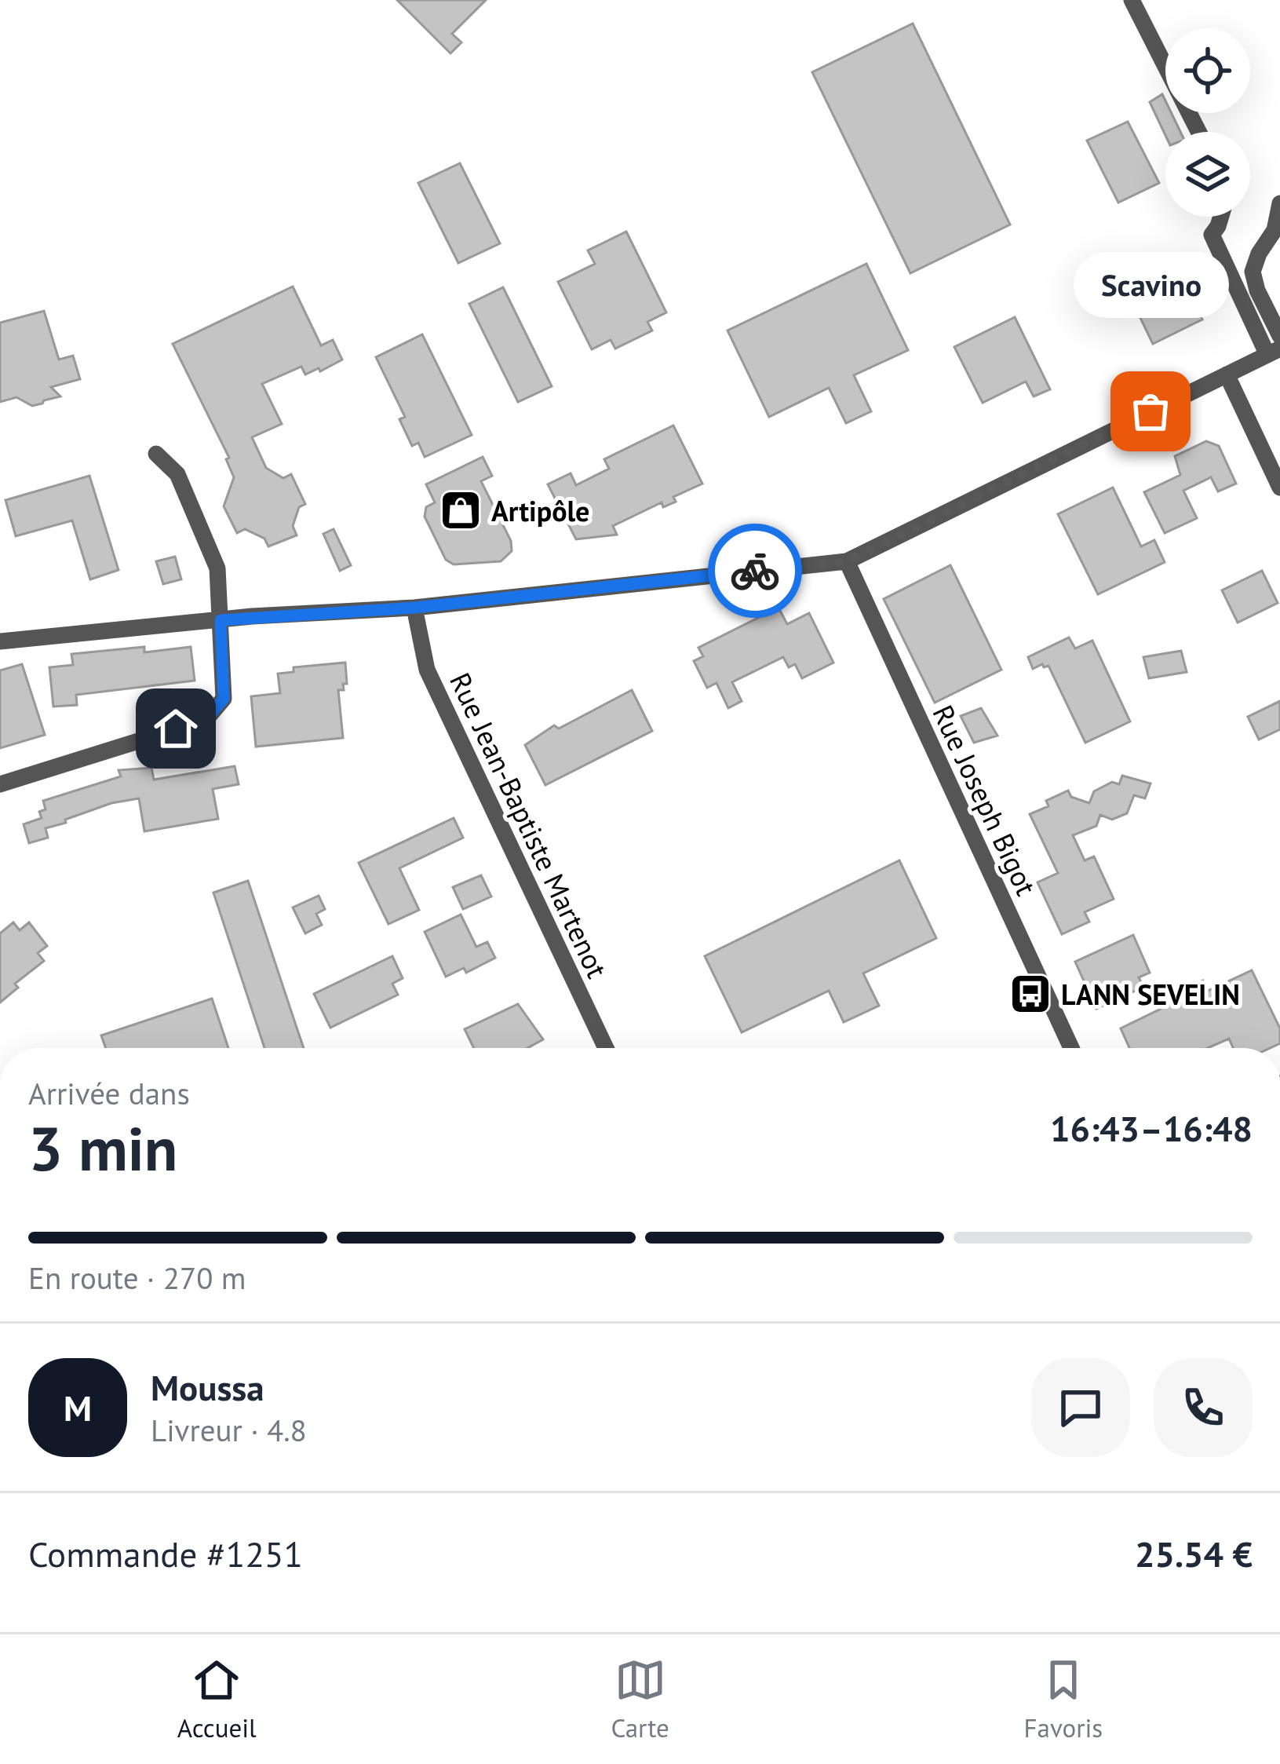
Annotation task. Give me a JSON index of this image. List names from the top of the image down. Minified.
{"streets":{"street":["Rue Joseph Bigot","Rue Jean-Baptiste Martenot"]},"places":{"other":["Scavino"],"shop":["Artipôle"],"bus stop":["LANN SEVELIN"]},"page":{"bubble":"Scavino","heading":["3 min","Arrivée dans","16:43–16:48"],"panel":["Moussa","Livreur · 4.8","Commande #1251","25.54 €"],"bar":"En route · 270 m","round":"M","tabs":["Accueil","Carte","Favoris"]}}
